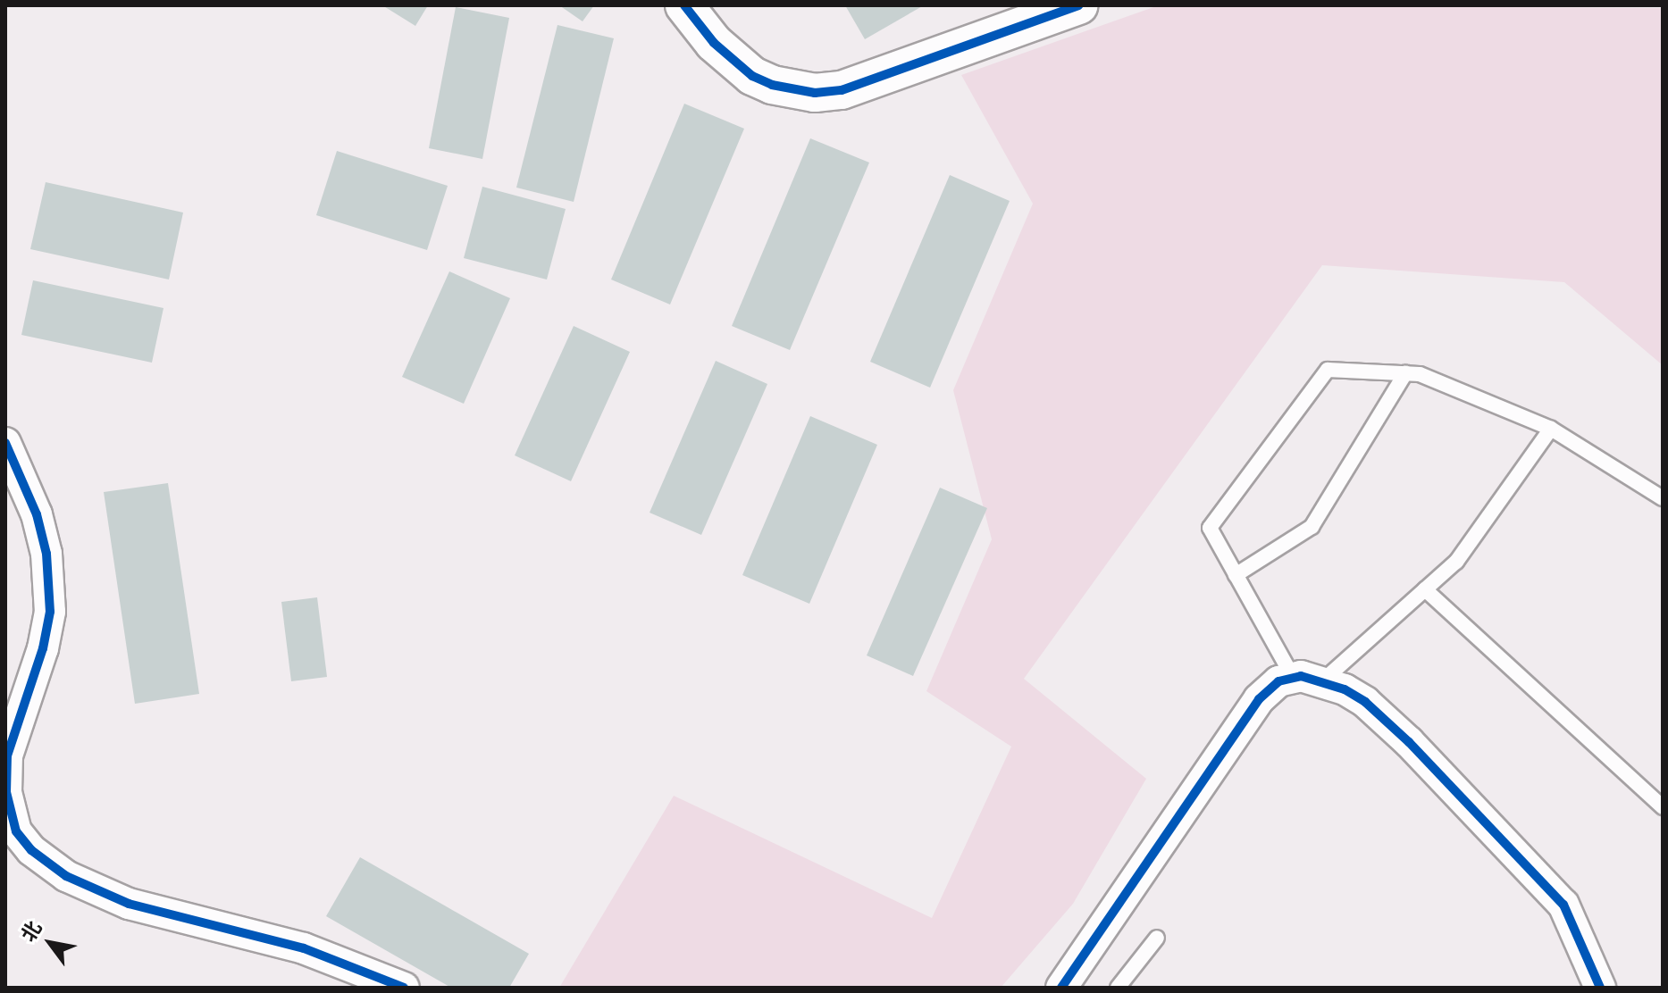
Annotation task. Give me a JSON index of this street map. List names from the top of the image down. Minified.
{"north":"top left"}
